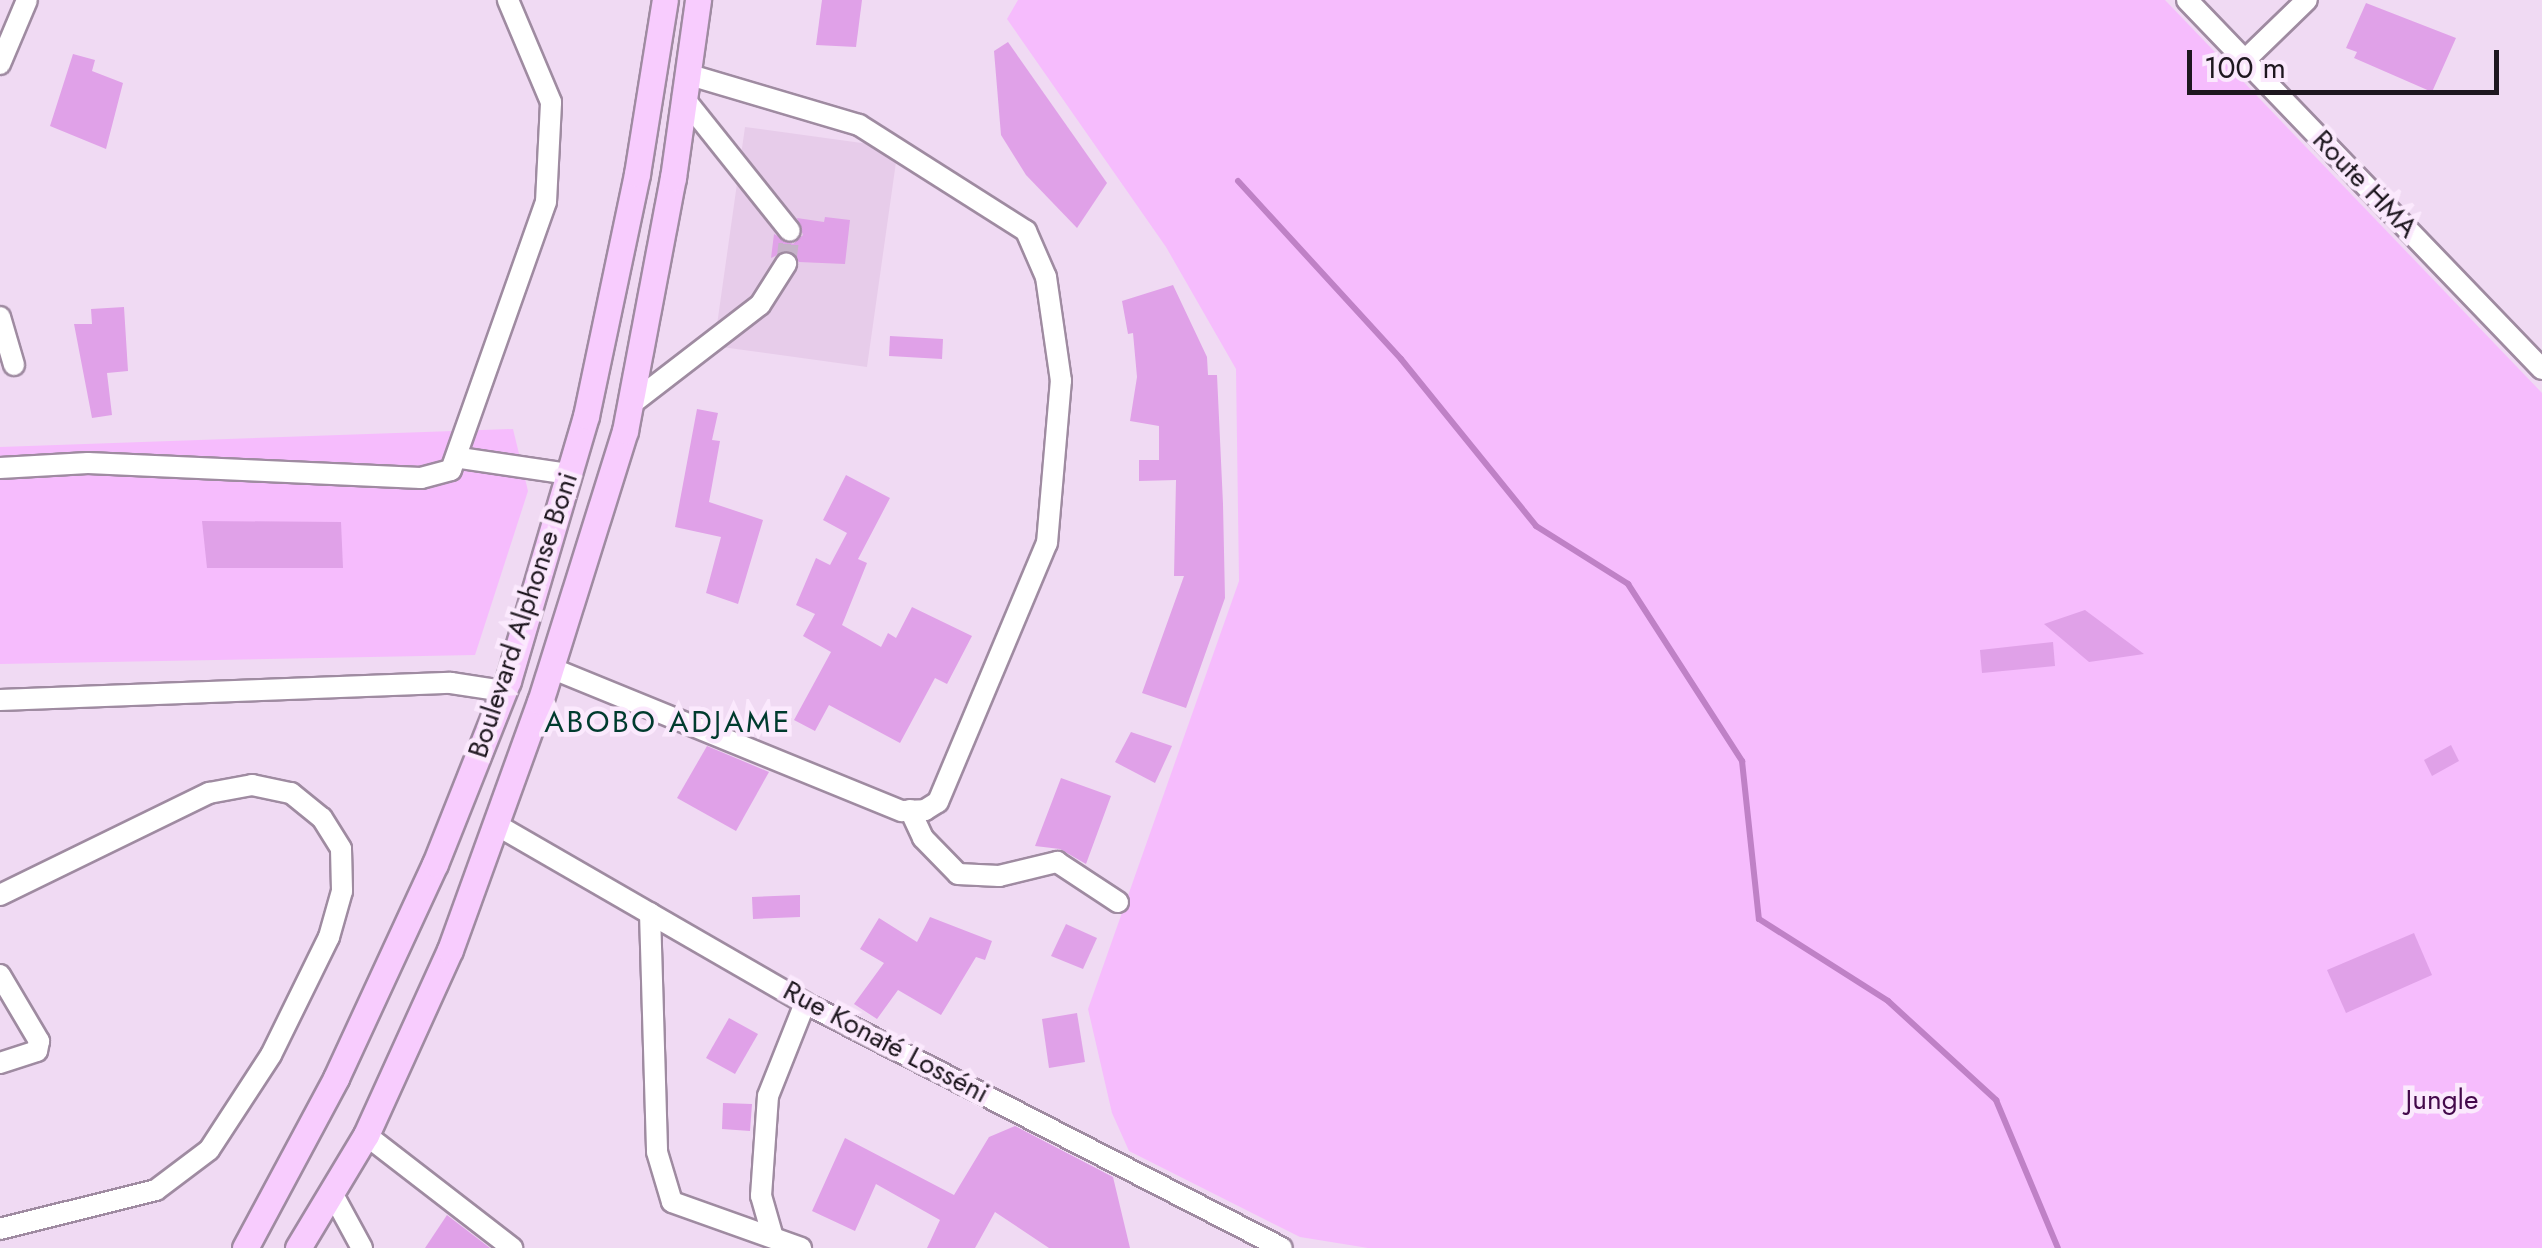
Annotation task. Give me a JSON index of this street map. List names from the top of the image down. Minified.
{"streets":{"main road":["Boulevard Alphonse Boni"],"street":["Route HMA","Rue Konaté Losséni"]},"crossings":[["Boulevard Alphonse Boni","Rue Konaté Losséni"]],"districts":["ABOBO ADJAME"],"parks":["Jungle"],"scale_bar":"100 m"}
